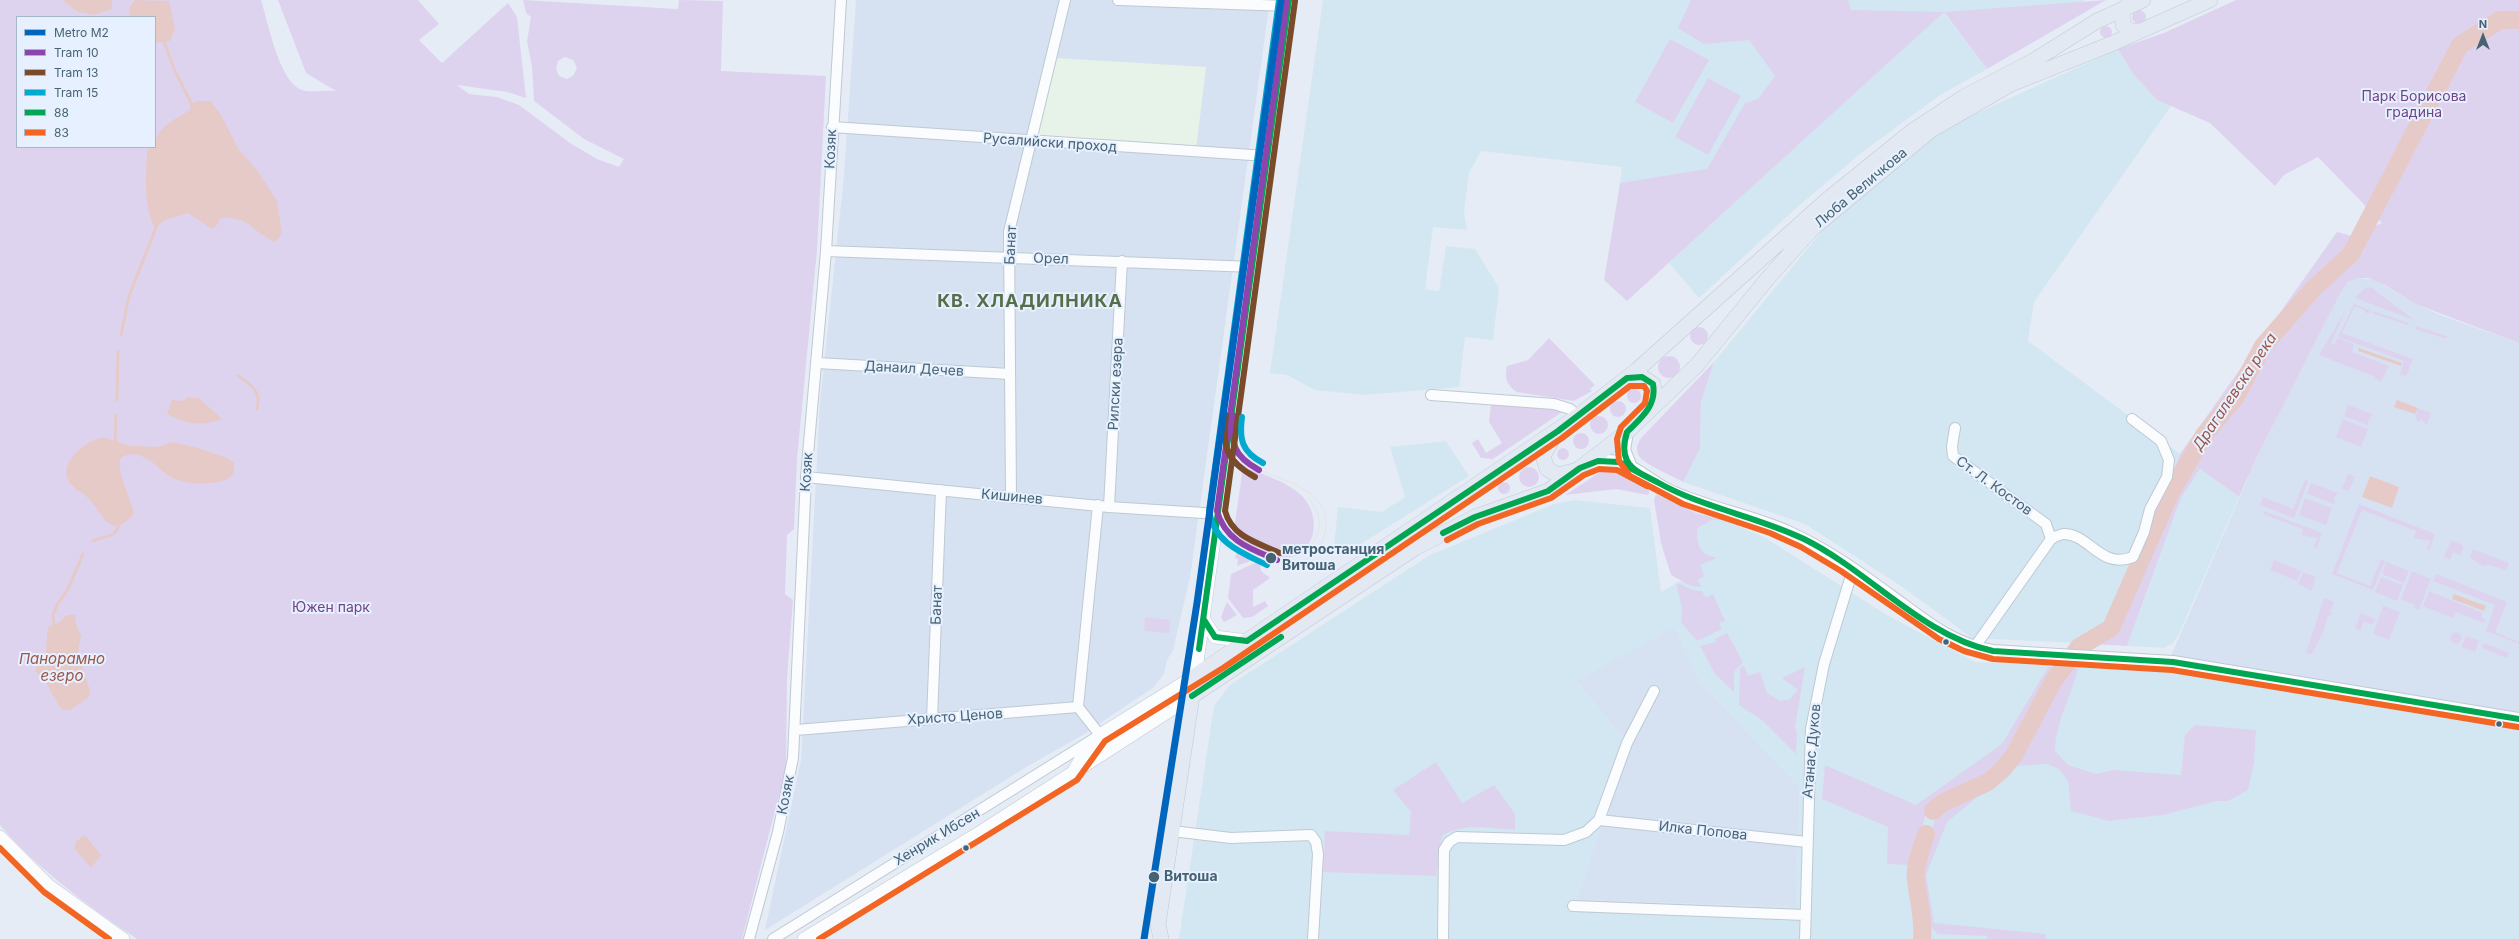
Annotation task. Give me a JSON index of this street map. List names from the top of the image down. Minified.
{"streets":{"main road":["Люба Величкова","Хенрик Ибсен"],"street":["Русалийски проход","Козяк","Банат","Орел","Данаил Дечев","Рилски езера","Ст. Л. Костов","Кишинев","Христо Ценов","Атанас Дуков","Илка Попова"]},"crossings":[["Русалийски проход","Козяк"],["Русалийски проход","Банат"],["Козяк","Орел"],["Козяк","Данаил Дечев"],["Козяк","Кишинев"],["Козяк","Христо Ценов"],["Люба Величкова","Хенрик Ибсен"],["Банат","Орел"],["Банат","Данаил Дечев"],["Банат","Кишинев"],["Банат","Христо Ценов"],["Орел","Рилски езера"],["Рилски езера","Кишинев"],["Атанас Дуков","Илка Попова"]],"districts":["КВ. ХЛАДИЛНИКА"],"water":["Драгалевска река","Панорамно езеро"],"parks":["Парк Борисова градина","Южен парк"],"places":["метростанция Витоша","Витоша"],"lines":["metro line M2","tram line 10","tram line 15","transit line 88","tram line 13","transit line 83"],"legend":["Metro M2","Tram 10","Tram 13","Tram 15","88","83"],"north":"top"}
